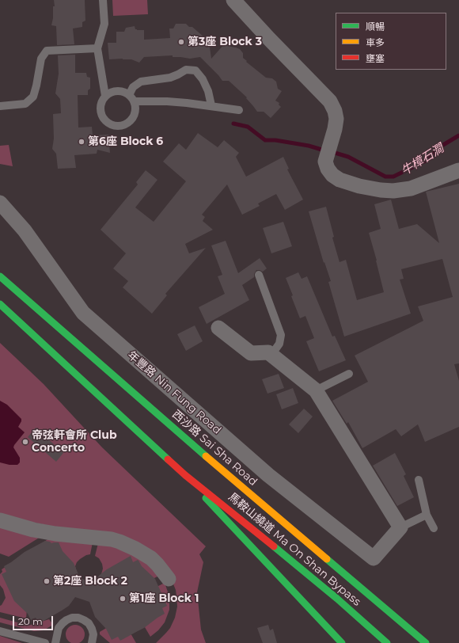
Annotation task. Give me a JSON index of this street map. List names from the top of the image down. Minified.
{"streets":{"main road":["西沙路 Sai Sha Road","馬鞍山繞道 Ma On Shan Bypass"],"street":["年豐路 Nin Fung Road"]},"water":["牛樟石澗"],"places":["第3座 Block 3","第6座 Block 6","帝弦軒會所 Club Concerto","第2座 Block 2","第1座 Block 1"],"legend":["順暢","車多","壅塞"],"scale_bar":"20 m"}
